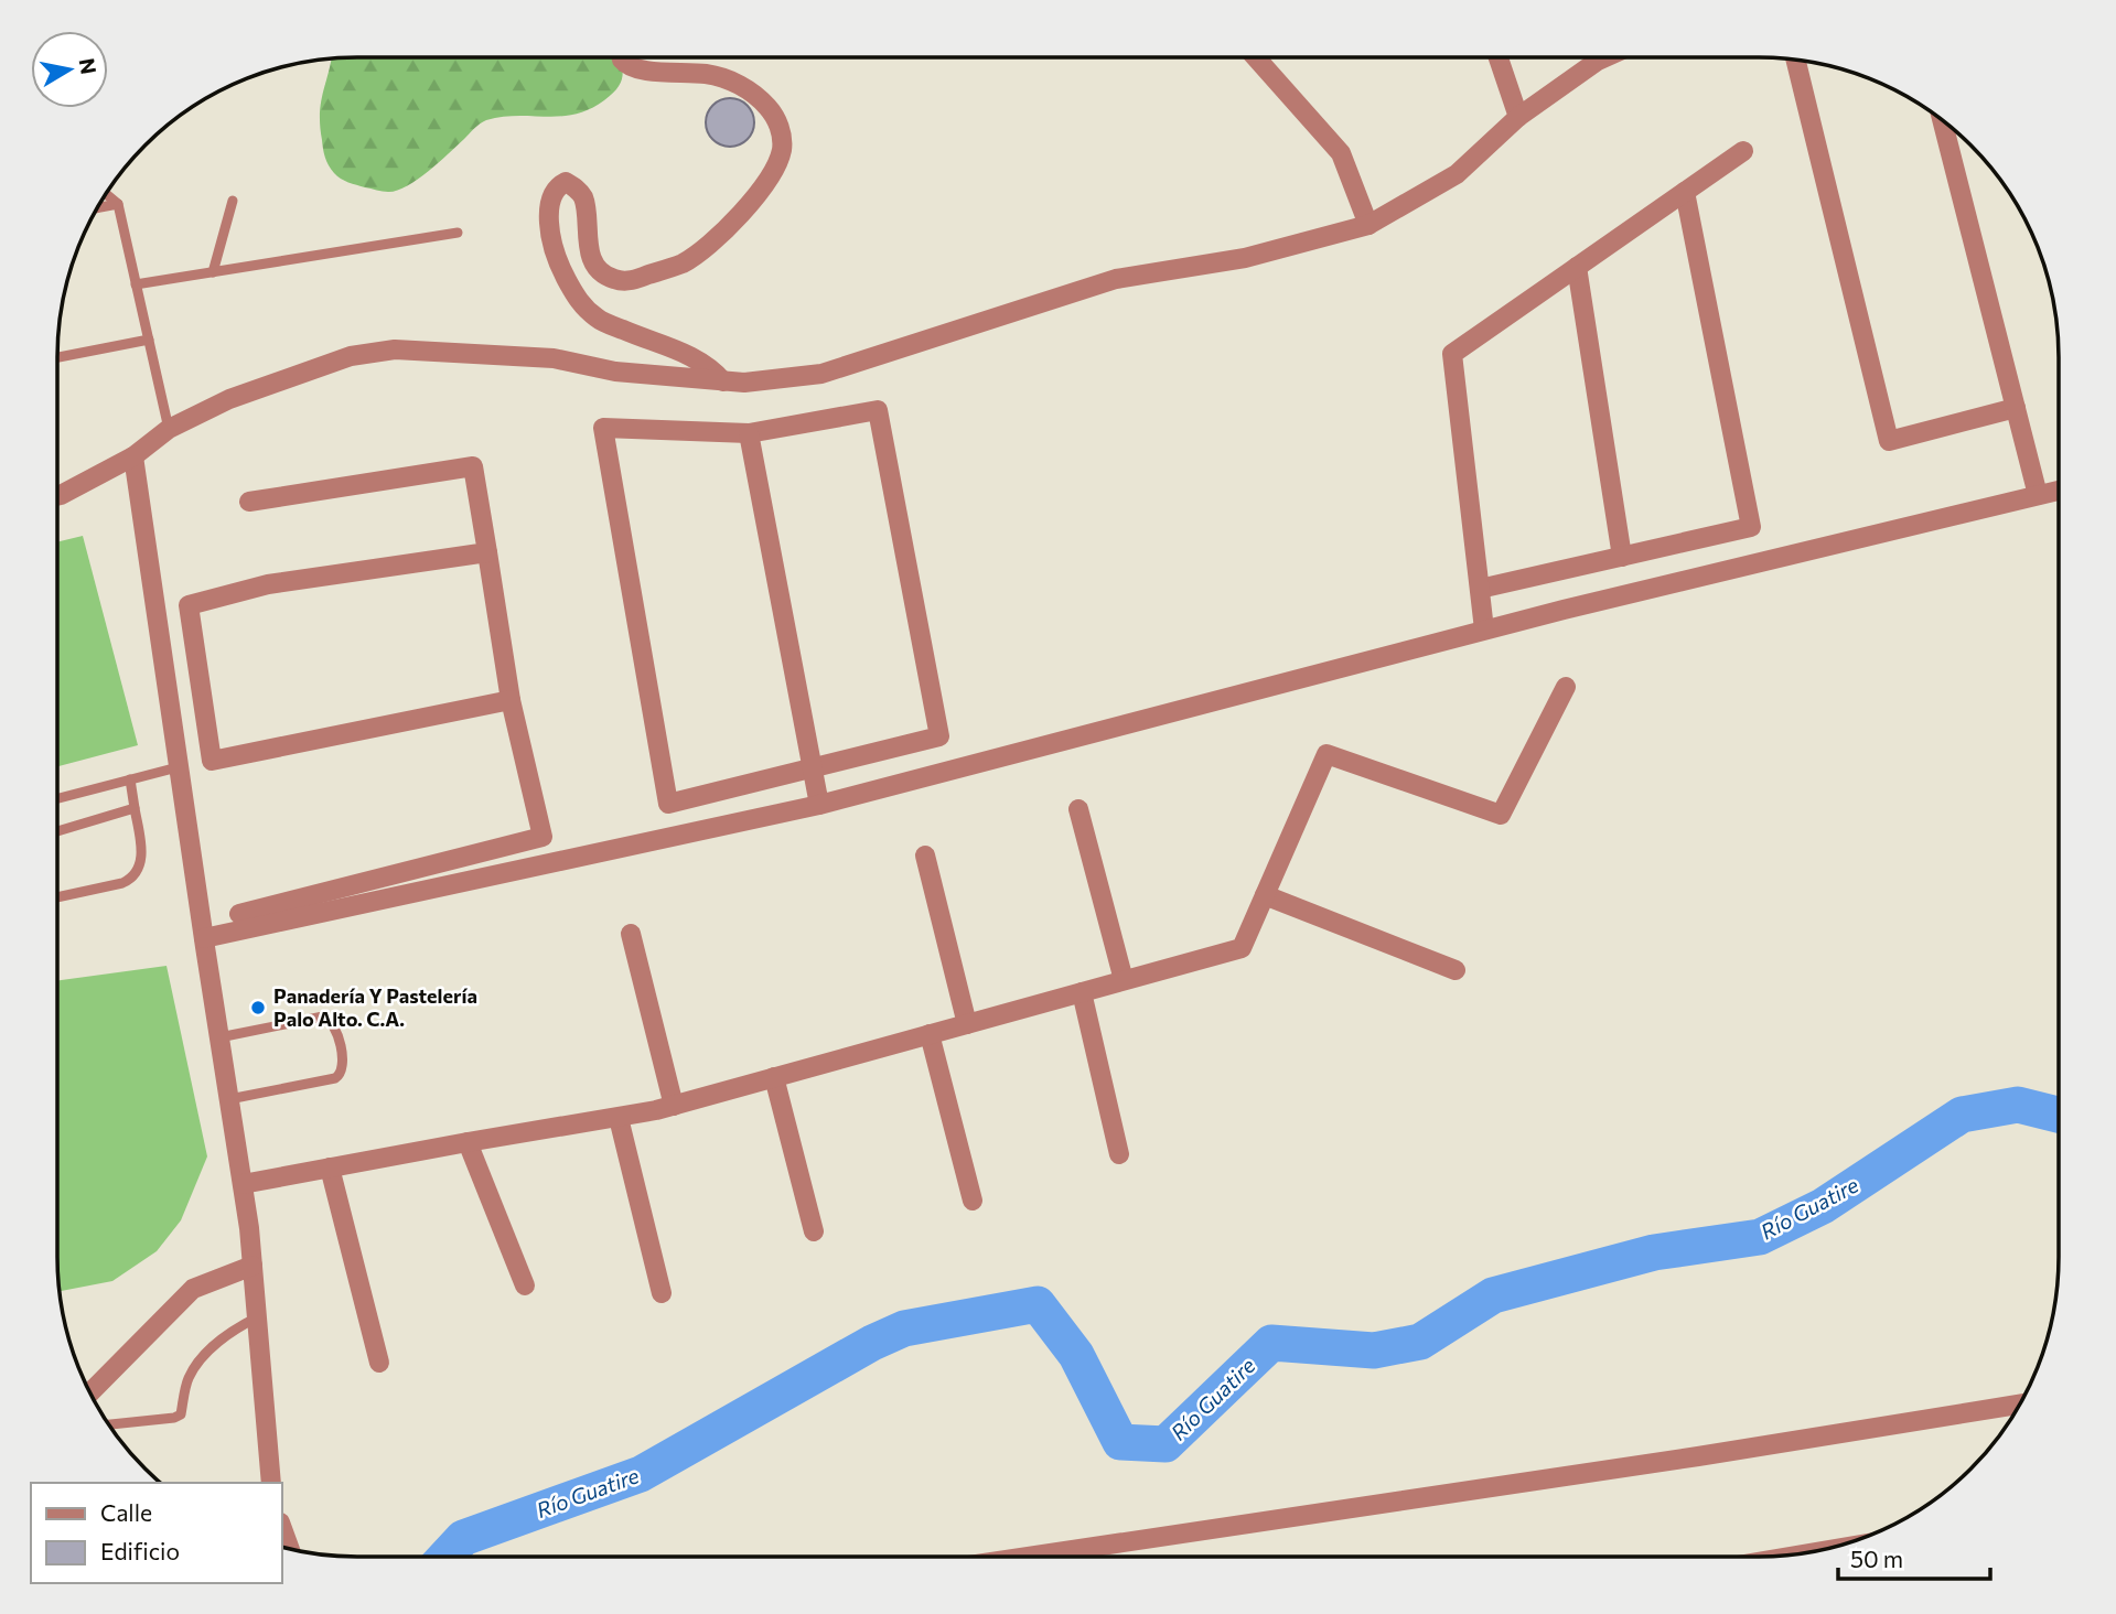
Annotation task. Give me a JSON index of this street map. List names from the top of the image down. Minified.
{"water":["Río Guatire"],"places":["Panadería Y Pastelería Palo Alto. C.A."],"legend":["Calle","Edificio"],"scale_bar":"50 m","north":"right"}
